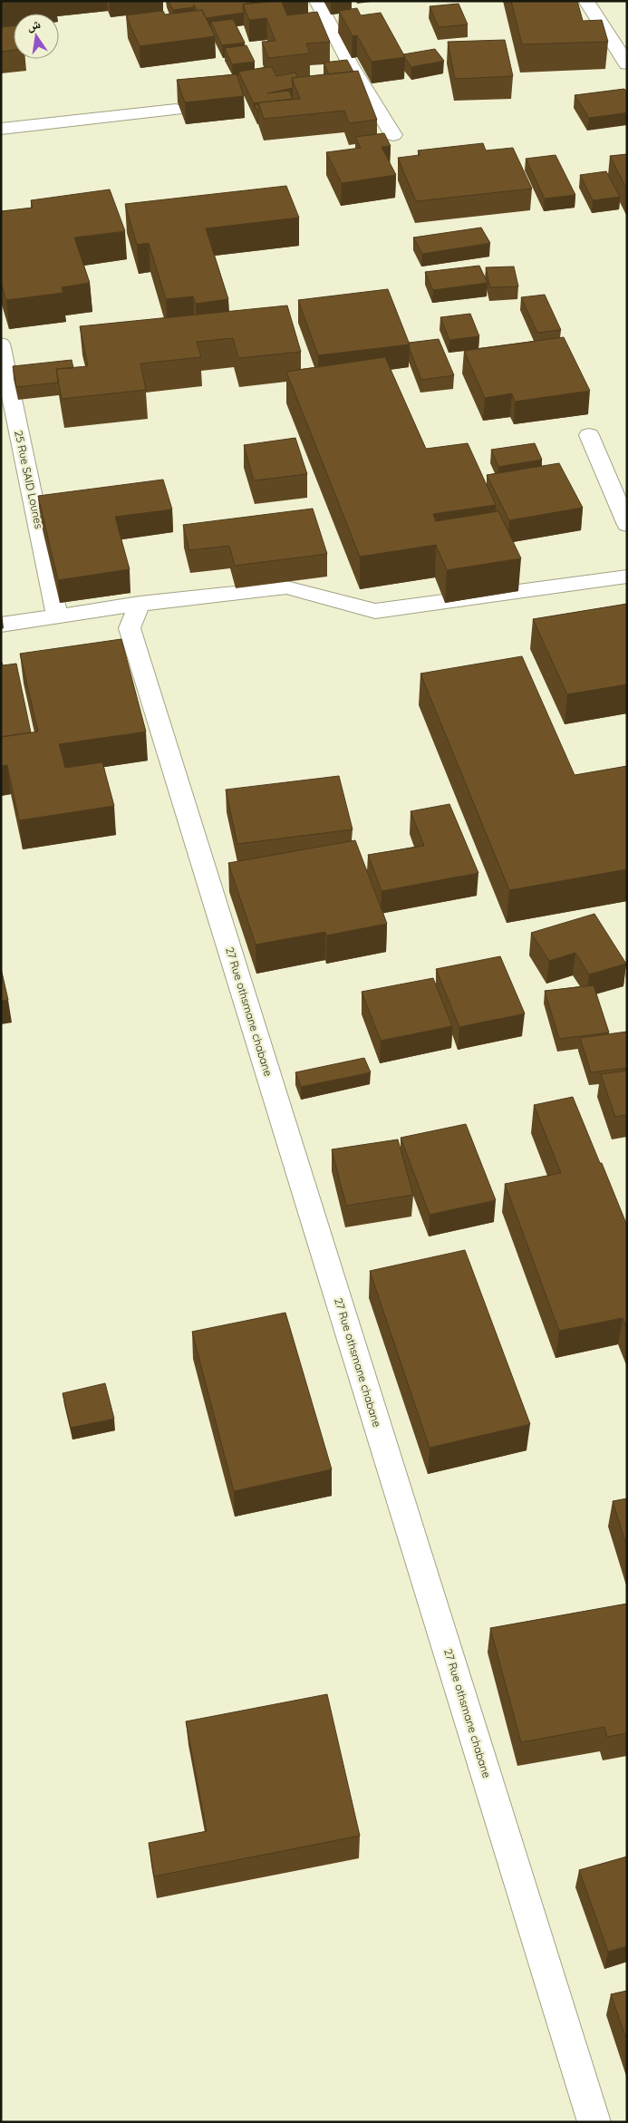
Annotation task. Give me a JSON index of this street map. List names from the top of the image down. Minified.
{"streets":{"street":["25 Rue SAID Lounes","27 Rue othsmane chabane"]},"north":"top"}
